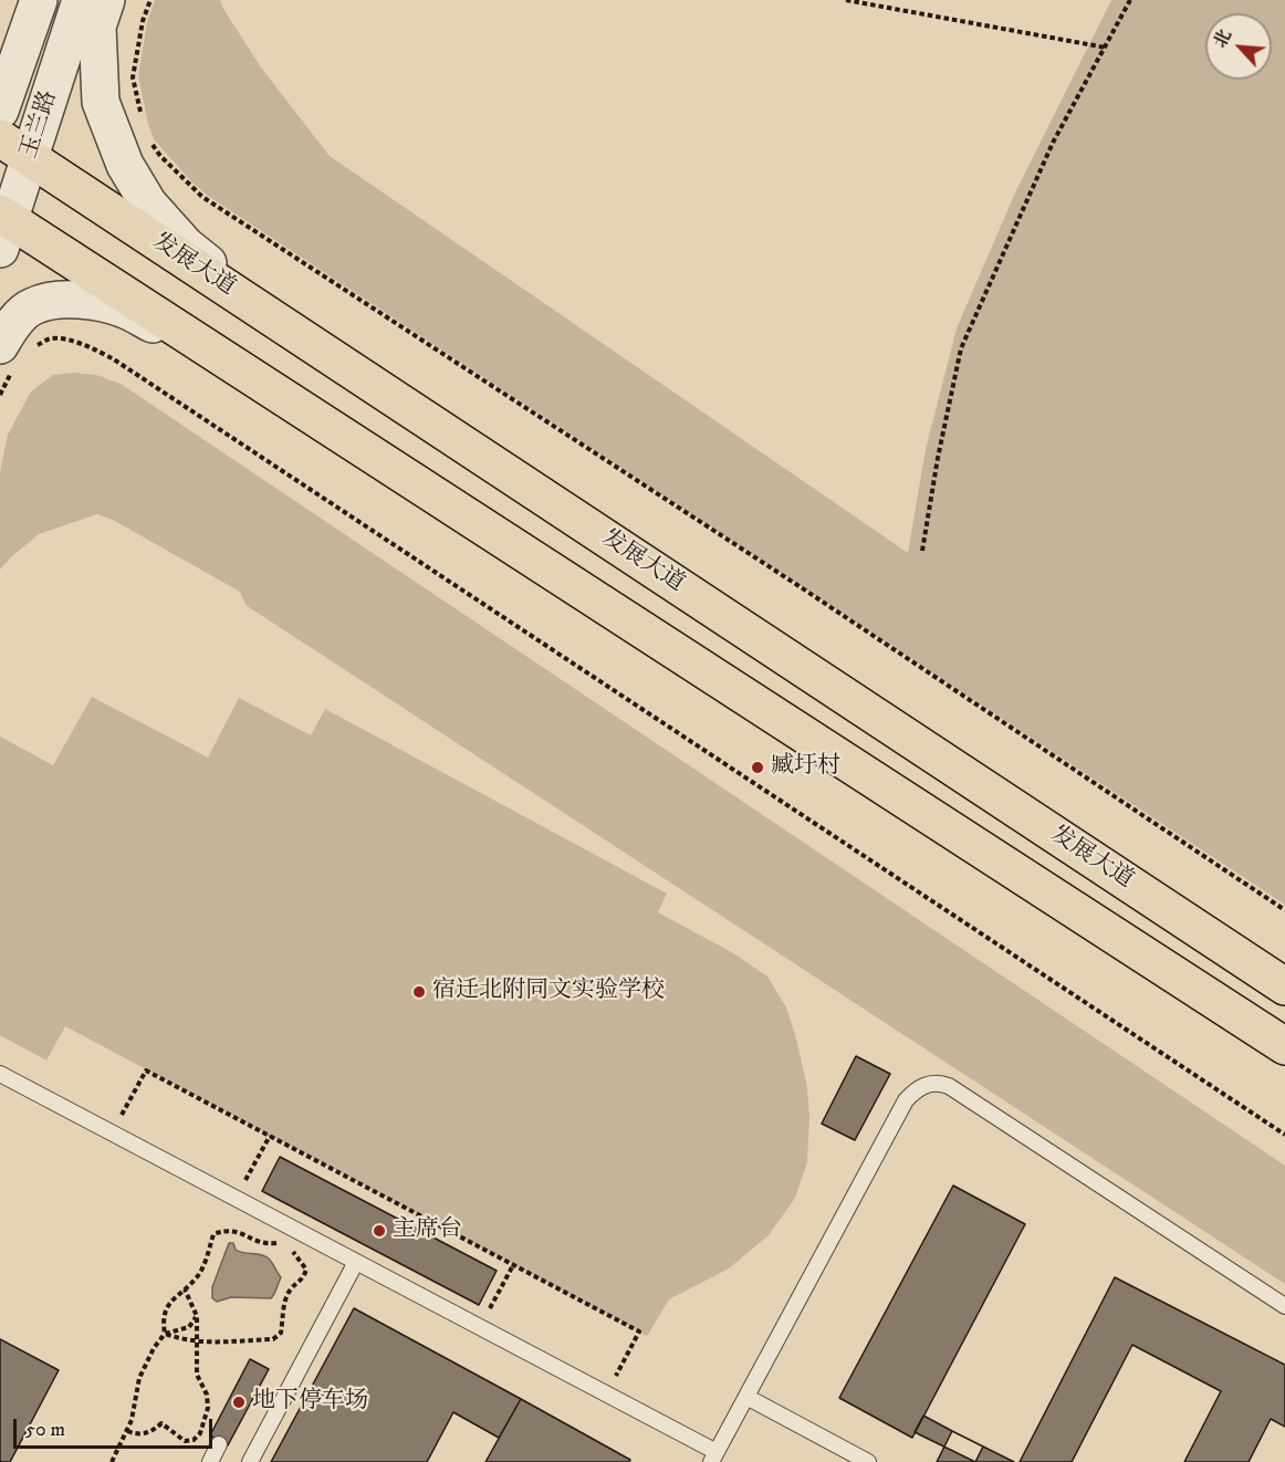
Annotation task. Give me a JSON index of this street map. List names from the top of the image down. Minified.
{"streets":{"main road":["发展大道"],"street":["玉兰路"]},"crossings":[["玉兰路","发展大道"]],"places":["臧圩村","宿迁北附同文实验学校","主席台","地下停车场"],"scale_bar":"50 m","north":"top left"}
